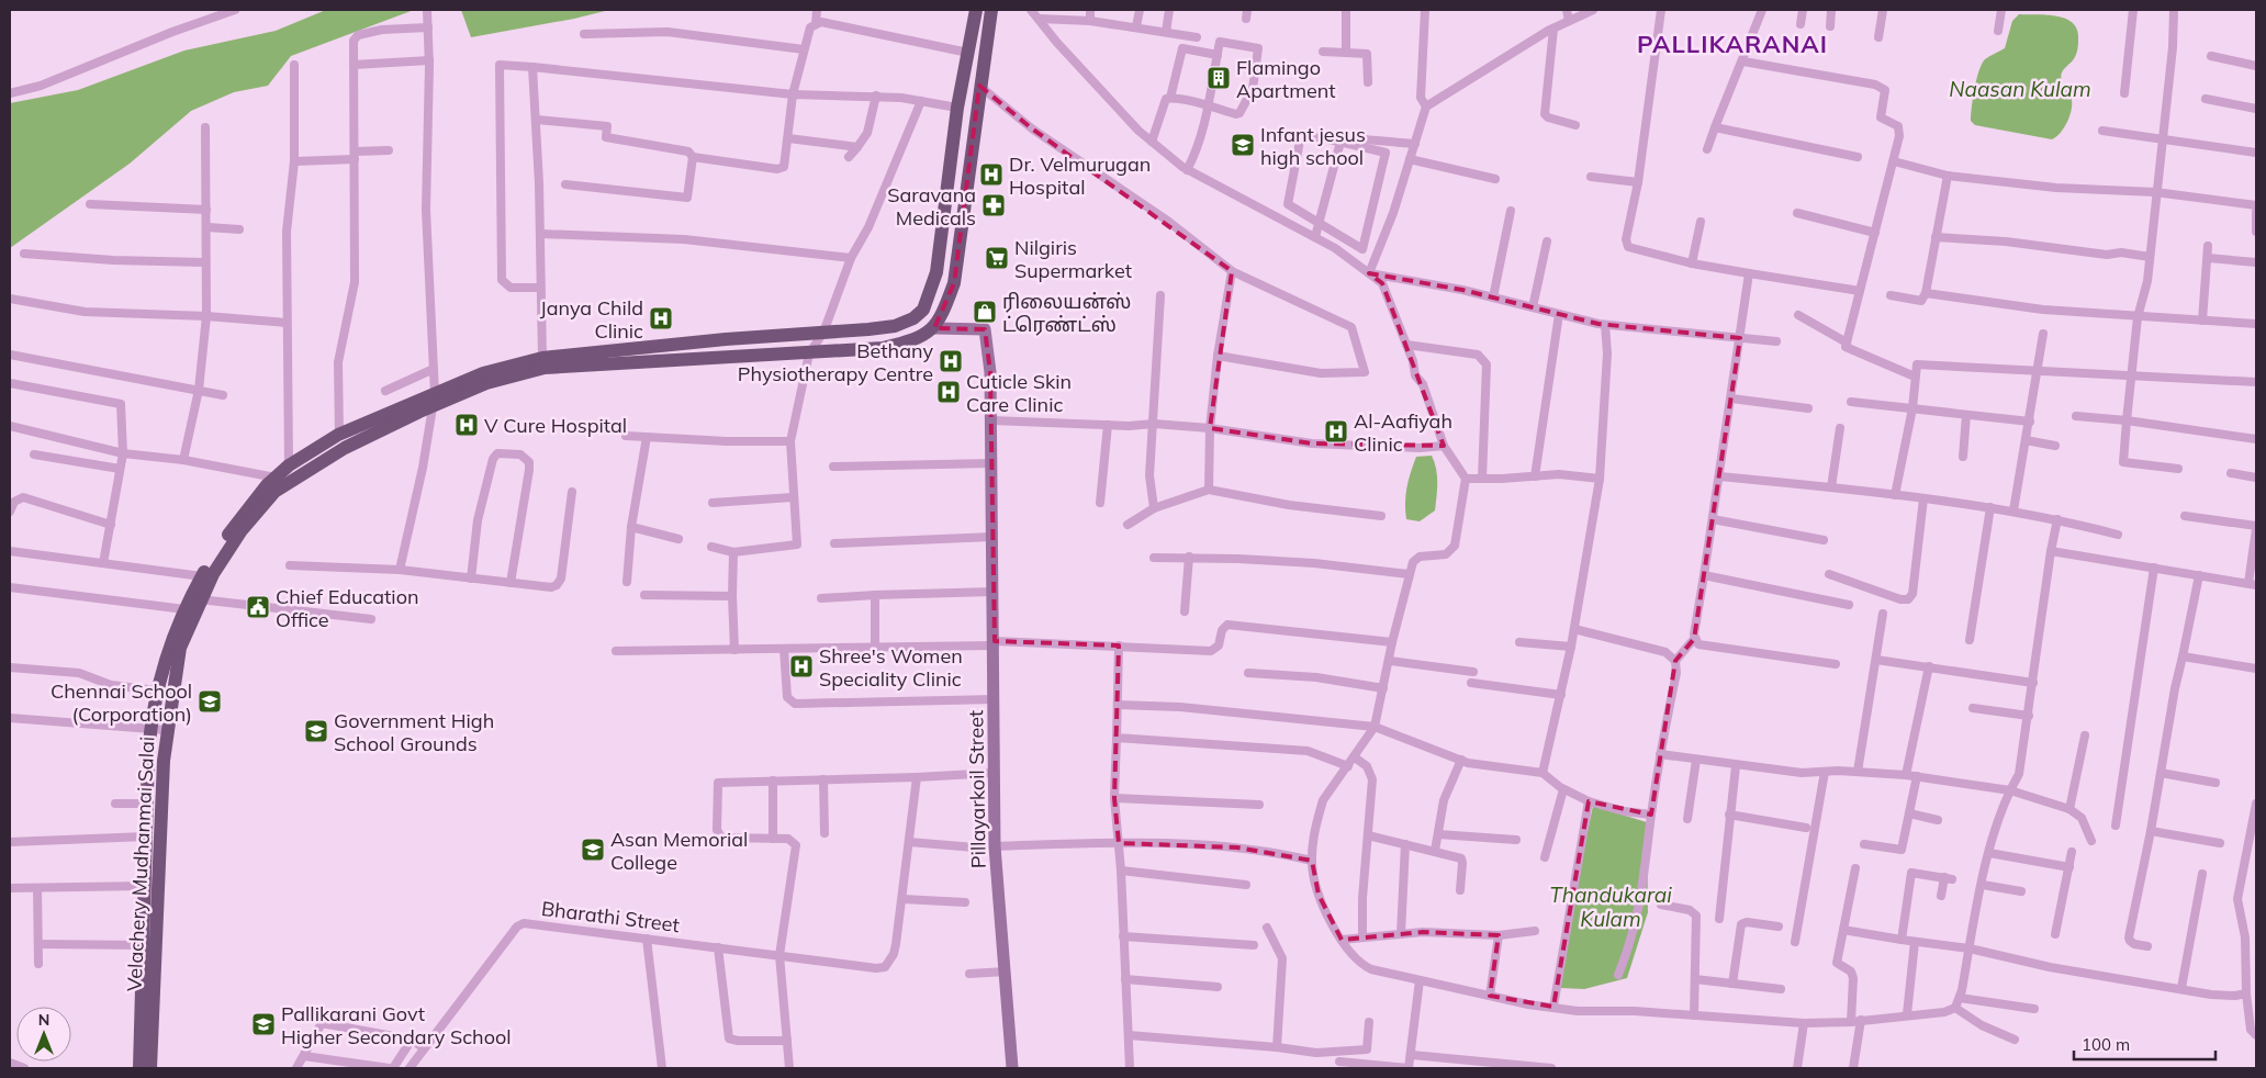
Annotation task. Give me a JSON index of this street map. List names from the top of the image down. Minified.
{"streets":{"main road":["Velachery Mudhanmai Salai"],"street":["Pillayarkoil Street","Bharathi Street"]},"crossings":[["Pillayarkoil Street","Velachery Mudhanmai Salai"]],"districts":["PALLIKARANAI"],"water":["Naasan Kulam","Thandukarai Kulam"],"places":{"building":["Flamingo Apartment"],"school or university":["Infant jesus high school","Chennai School (Corporation)","Government High School Grounds","Asan Memorial College","Pallikarani Govt Higher Secondary School"],"hospital":["Dr. Velmurugan Hospital","Janya Child Clinic","Bethany Physiotherapy Centre","Cuticle Skin Care Clinic","V Cure Hospital","Al-Aafiyah Clinic","Shree's Women Speciality Clinic"],"pharmacy":["Saravana Medicals"],"supermarket":["Nilgiris Supermarket"],"shop":["ரிலையன்ஸ் ட்ரெண்ட்ஸ்"],"public building":["Chief Education Office"]},"scale_bar":"100 m","north":"top"}
